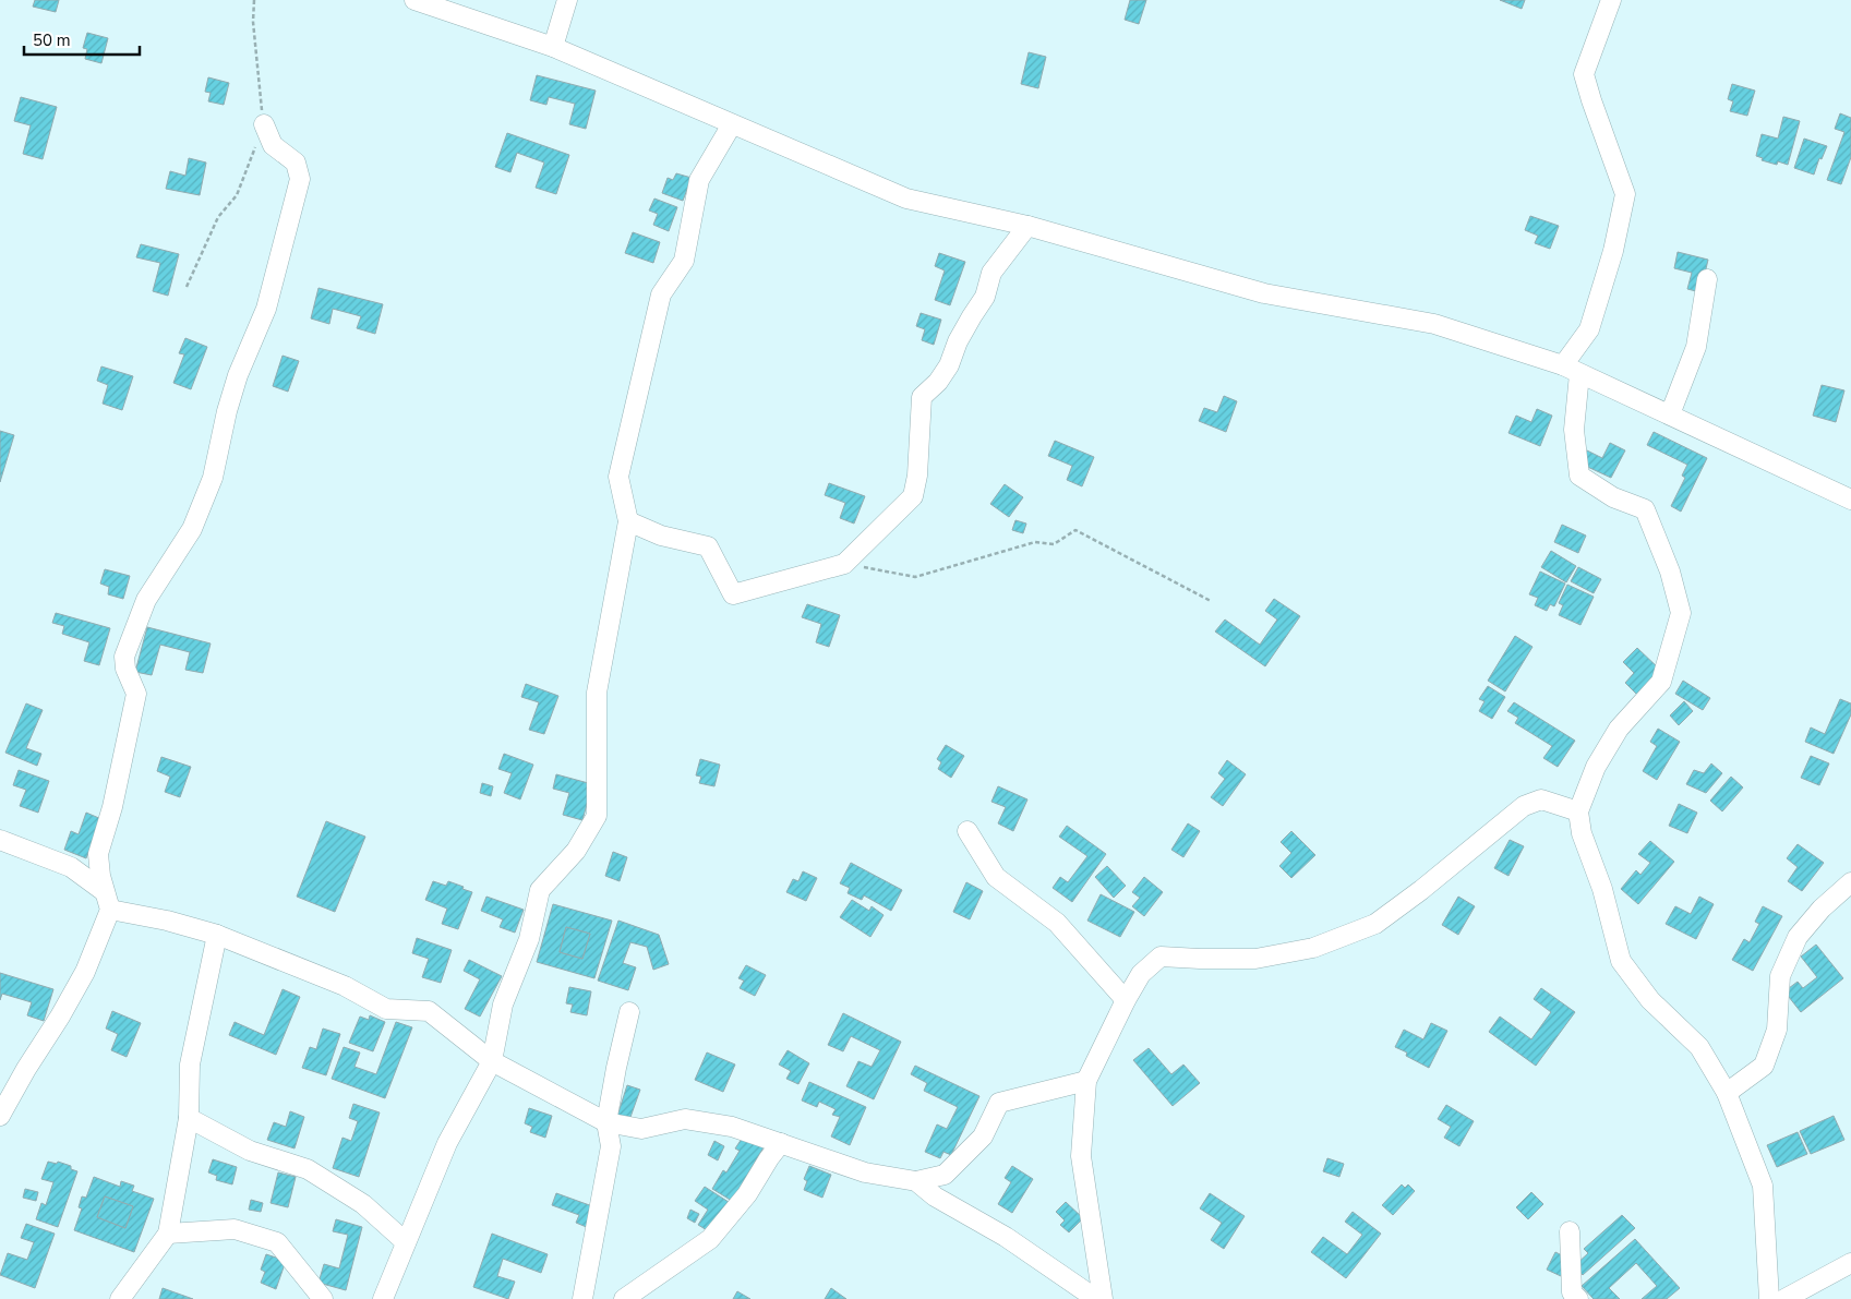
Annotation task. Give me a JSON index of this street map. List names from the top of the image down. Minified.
{"scale_bar":"50 m"}
